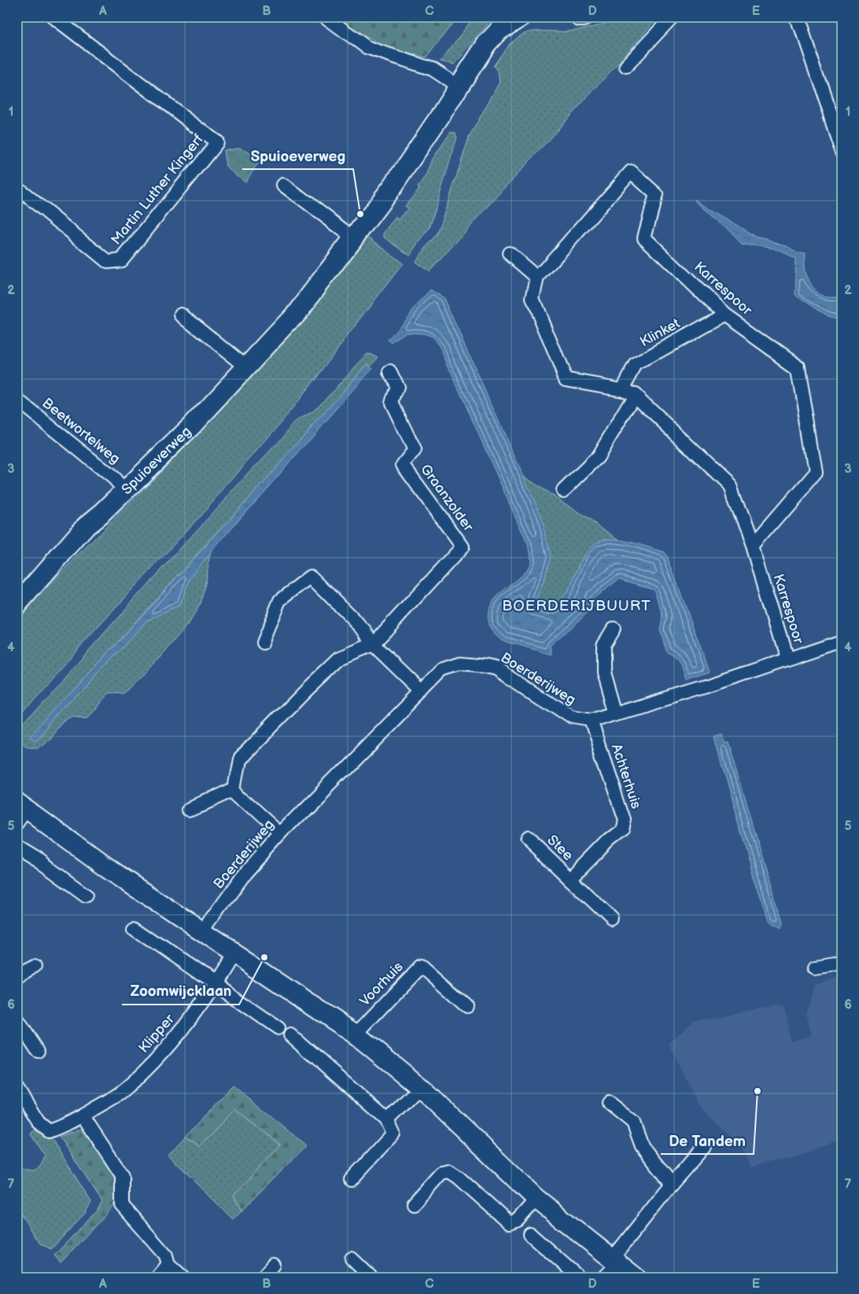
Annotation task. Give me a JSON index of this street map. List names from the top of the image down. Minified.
{"streets":{"street":["Martin Luther Kingerf","Karrespoor","Klinket","Beetwortelweg","Spuioeverweg","Graanzolder","Boerderijweg","Achterhuis","Stee","Voorhuis","Klipper"]},"crossings":[["Karrespoor","Klinket"],["Karrespoor","Boerderijweg"],["Beetwortelweg","Spuioeverweg"],["Boerderijweg","Achterhuis"],["Achterhuis","Stee"]],"districts":["BOERDERIJBUURT"],"places":["Spuioeverweg","Zoomwijcklaan","De Tandem"],"grid":{"columns":["A","B","C","D","E"],"rows":["1","2","3","4","5","6","7"]}}
